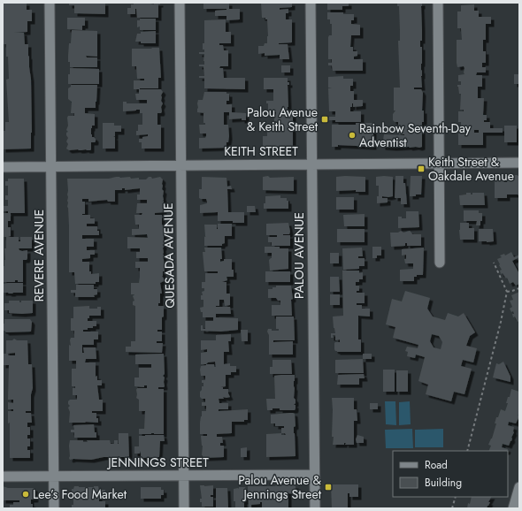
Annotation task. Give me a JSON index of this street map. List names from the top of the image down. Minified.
{"streets":{"street":["KEITH STREET","REVERE AVENUE","QUESADA AVENUE","PALOU AVENUE","JENNINGS STREET"]},"crossings":[["KEITH STREET","REVERE AVENUE"],["KEITH STREET","QUESADA AVENUE"],["KEITH STREET","PALOU AVENUE"],["REVERE AVENUE","JENNINGS STREET"],["QUESADA AVENUE","JENNINGS STREET"],["PALOU AVENUE","JENNINGS STREET"]],"places":{"transit":["Palou Avenue & Keith Street","Keith Street & Oakdale Avenue","Palou Avenue & Jennings Street"],"other":["Rainbow Seventh-Day Adventist","Lee’s Food Market"]},"legend":["Road","Building"]}
